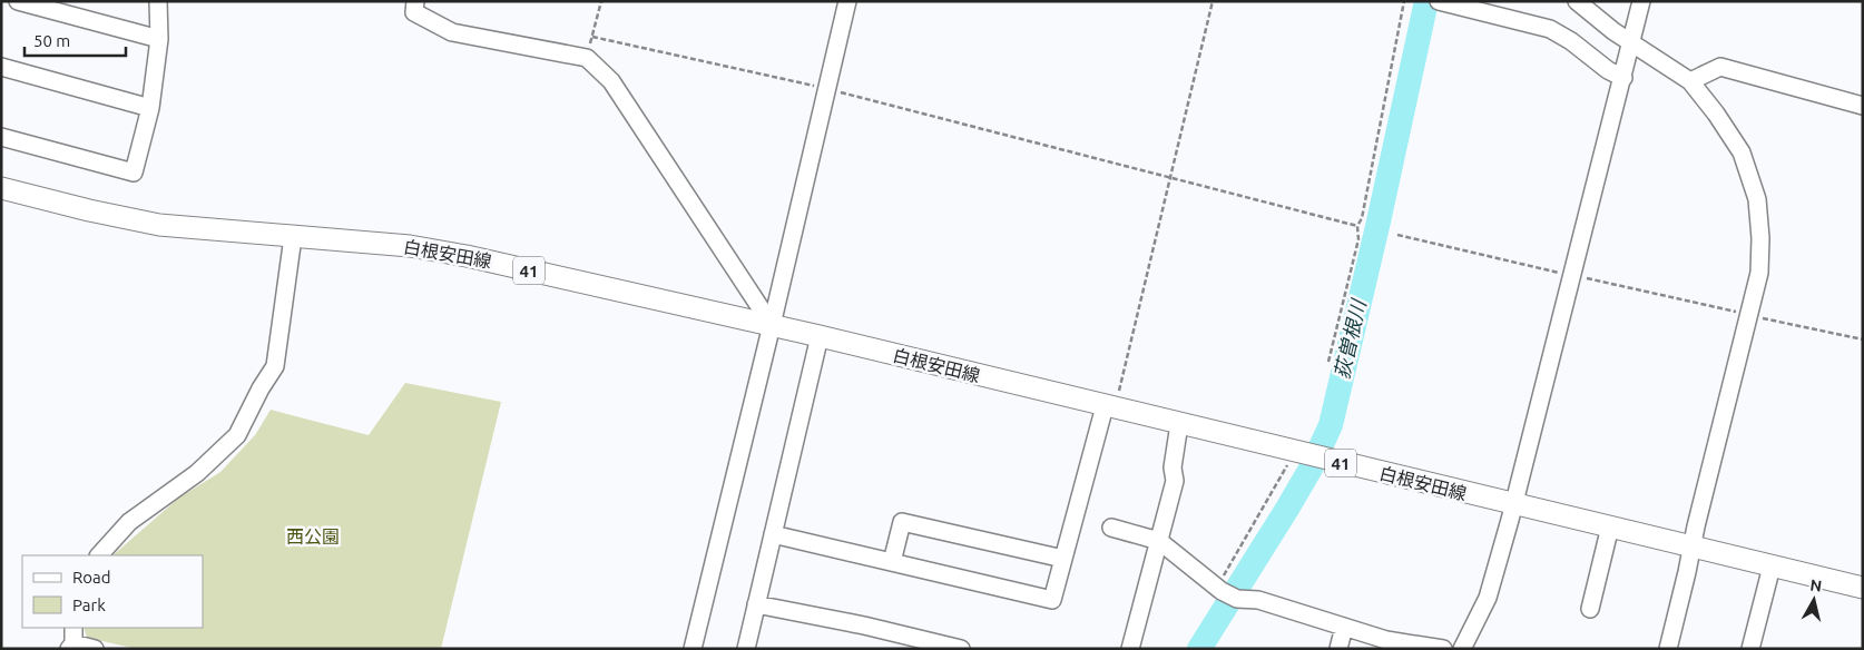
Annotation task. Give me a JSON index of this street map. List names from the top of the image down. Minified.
{"streets":{"main road":["白根安田線","41"]},"water":["荻曽根川"],"parks":["西公園"],"legend":["Road","Park"],"scale_bar":"50 m","north":"top"}
